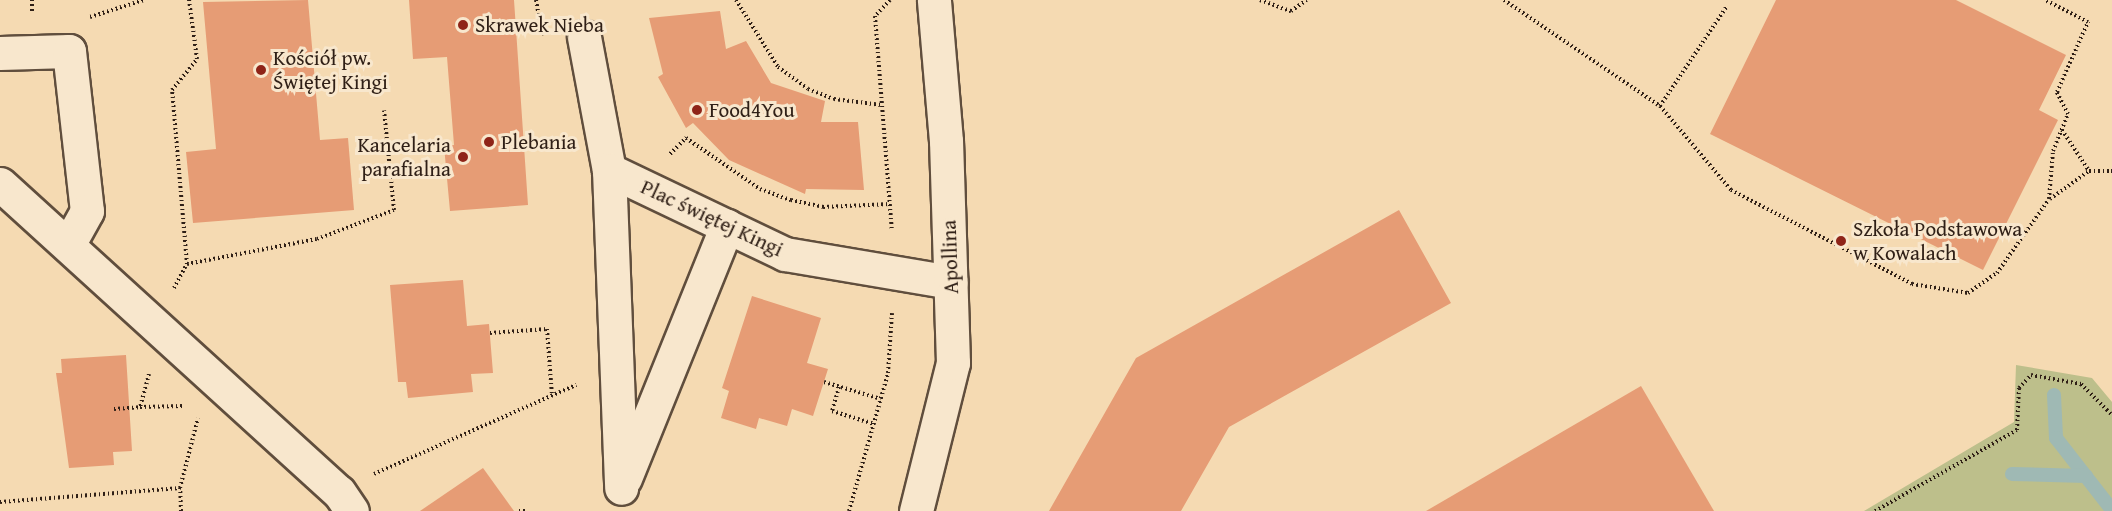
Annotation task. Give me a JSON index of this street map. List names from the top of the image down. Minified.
{"streets":{"street":["Plac świętej Kingi","Apollina"]},"crossings":[["Plac świętej Kingi","Apollina"]],"places":["Skrawek Nieba","Kościół pw. Świętej Kingi","Food4You","Plebania","Kancelaria parafialna","Szkoła Podstawowa w Kowalach"]}
